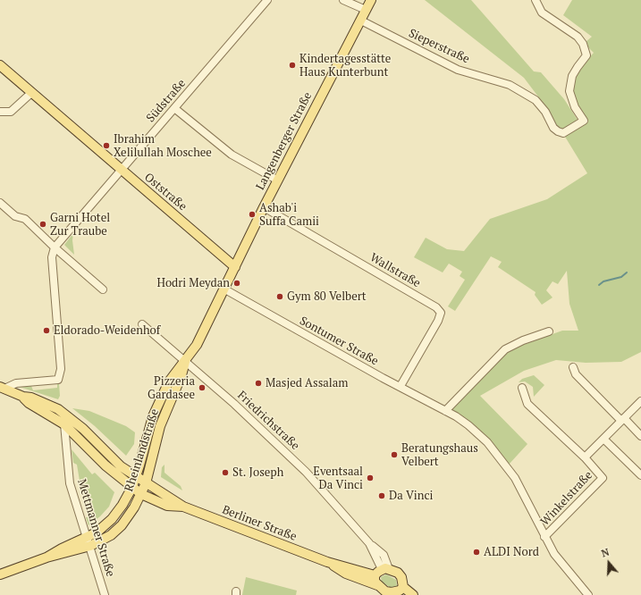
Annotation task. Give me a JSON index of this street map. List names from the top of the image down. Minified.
{"streets":{"main road":["Langenberger Straße","Oststraße","Rheinlandstraße","Berliner Straße"],"street":["Sieperstraße","Südstraße","Wallstraße","Sontumer Straße","Friedrichstraße","Winkelstraße","Mettmanner Straße"]},"crossings":[["Sieperstraße","Langenberger Straße"],["Südstraße","Oststraße"],["Langenberger Straße","Oststraße"],["Langenberger Straße","Wallstraße"],["Langenberger Straße","Sontumer Straße"],["Langenberger Straße","Friedrichstraße"],["Langenberger Straße","Rheinlandstraße"],["Wallstraße","Sontumer Straße"],["Sontumer Straße","Winkelstraße"],["Friedrichstraße","Rheinlandstraße"],["Friedrichstraße","Berliner Straße"],["Rheinlandstraße","Berliner Straße"],["Rheinlandstraße","Mettmanner Straße"],["Berliner Straße","Mettmanner Straße"]],"places":["Kindertagesstätte Haus Kunterbunt","Ibrahim Xelilullah Moschee","Ashab'i Suffa Camii","Garni Hotel Zur Traube","Hodri Meydan","Gym 80 Velbert","Eldorado-Weidenhof","Masjed Assalam","Pizzeria Gardasee","Beratungshaus Velbert","St. Joseph","Eventsaal Da Vinci","Da Vinci","ALDI Nord"],"north":"top"}
